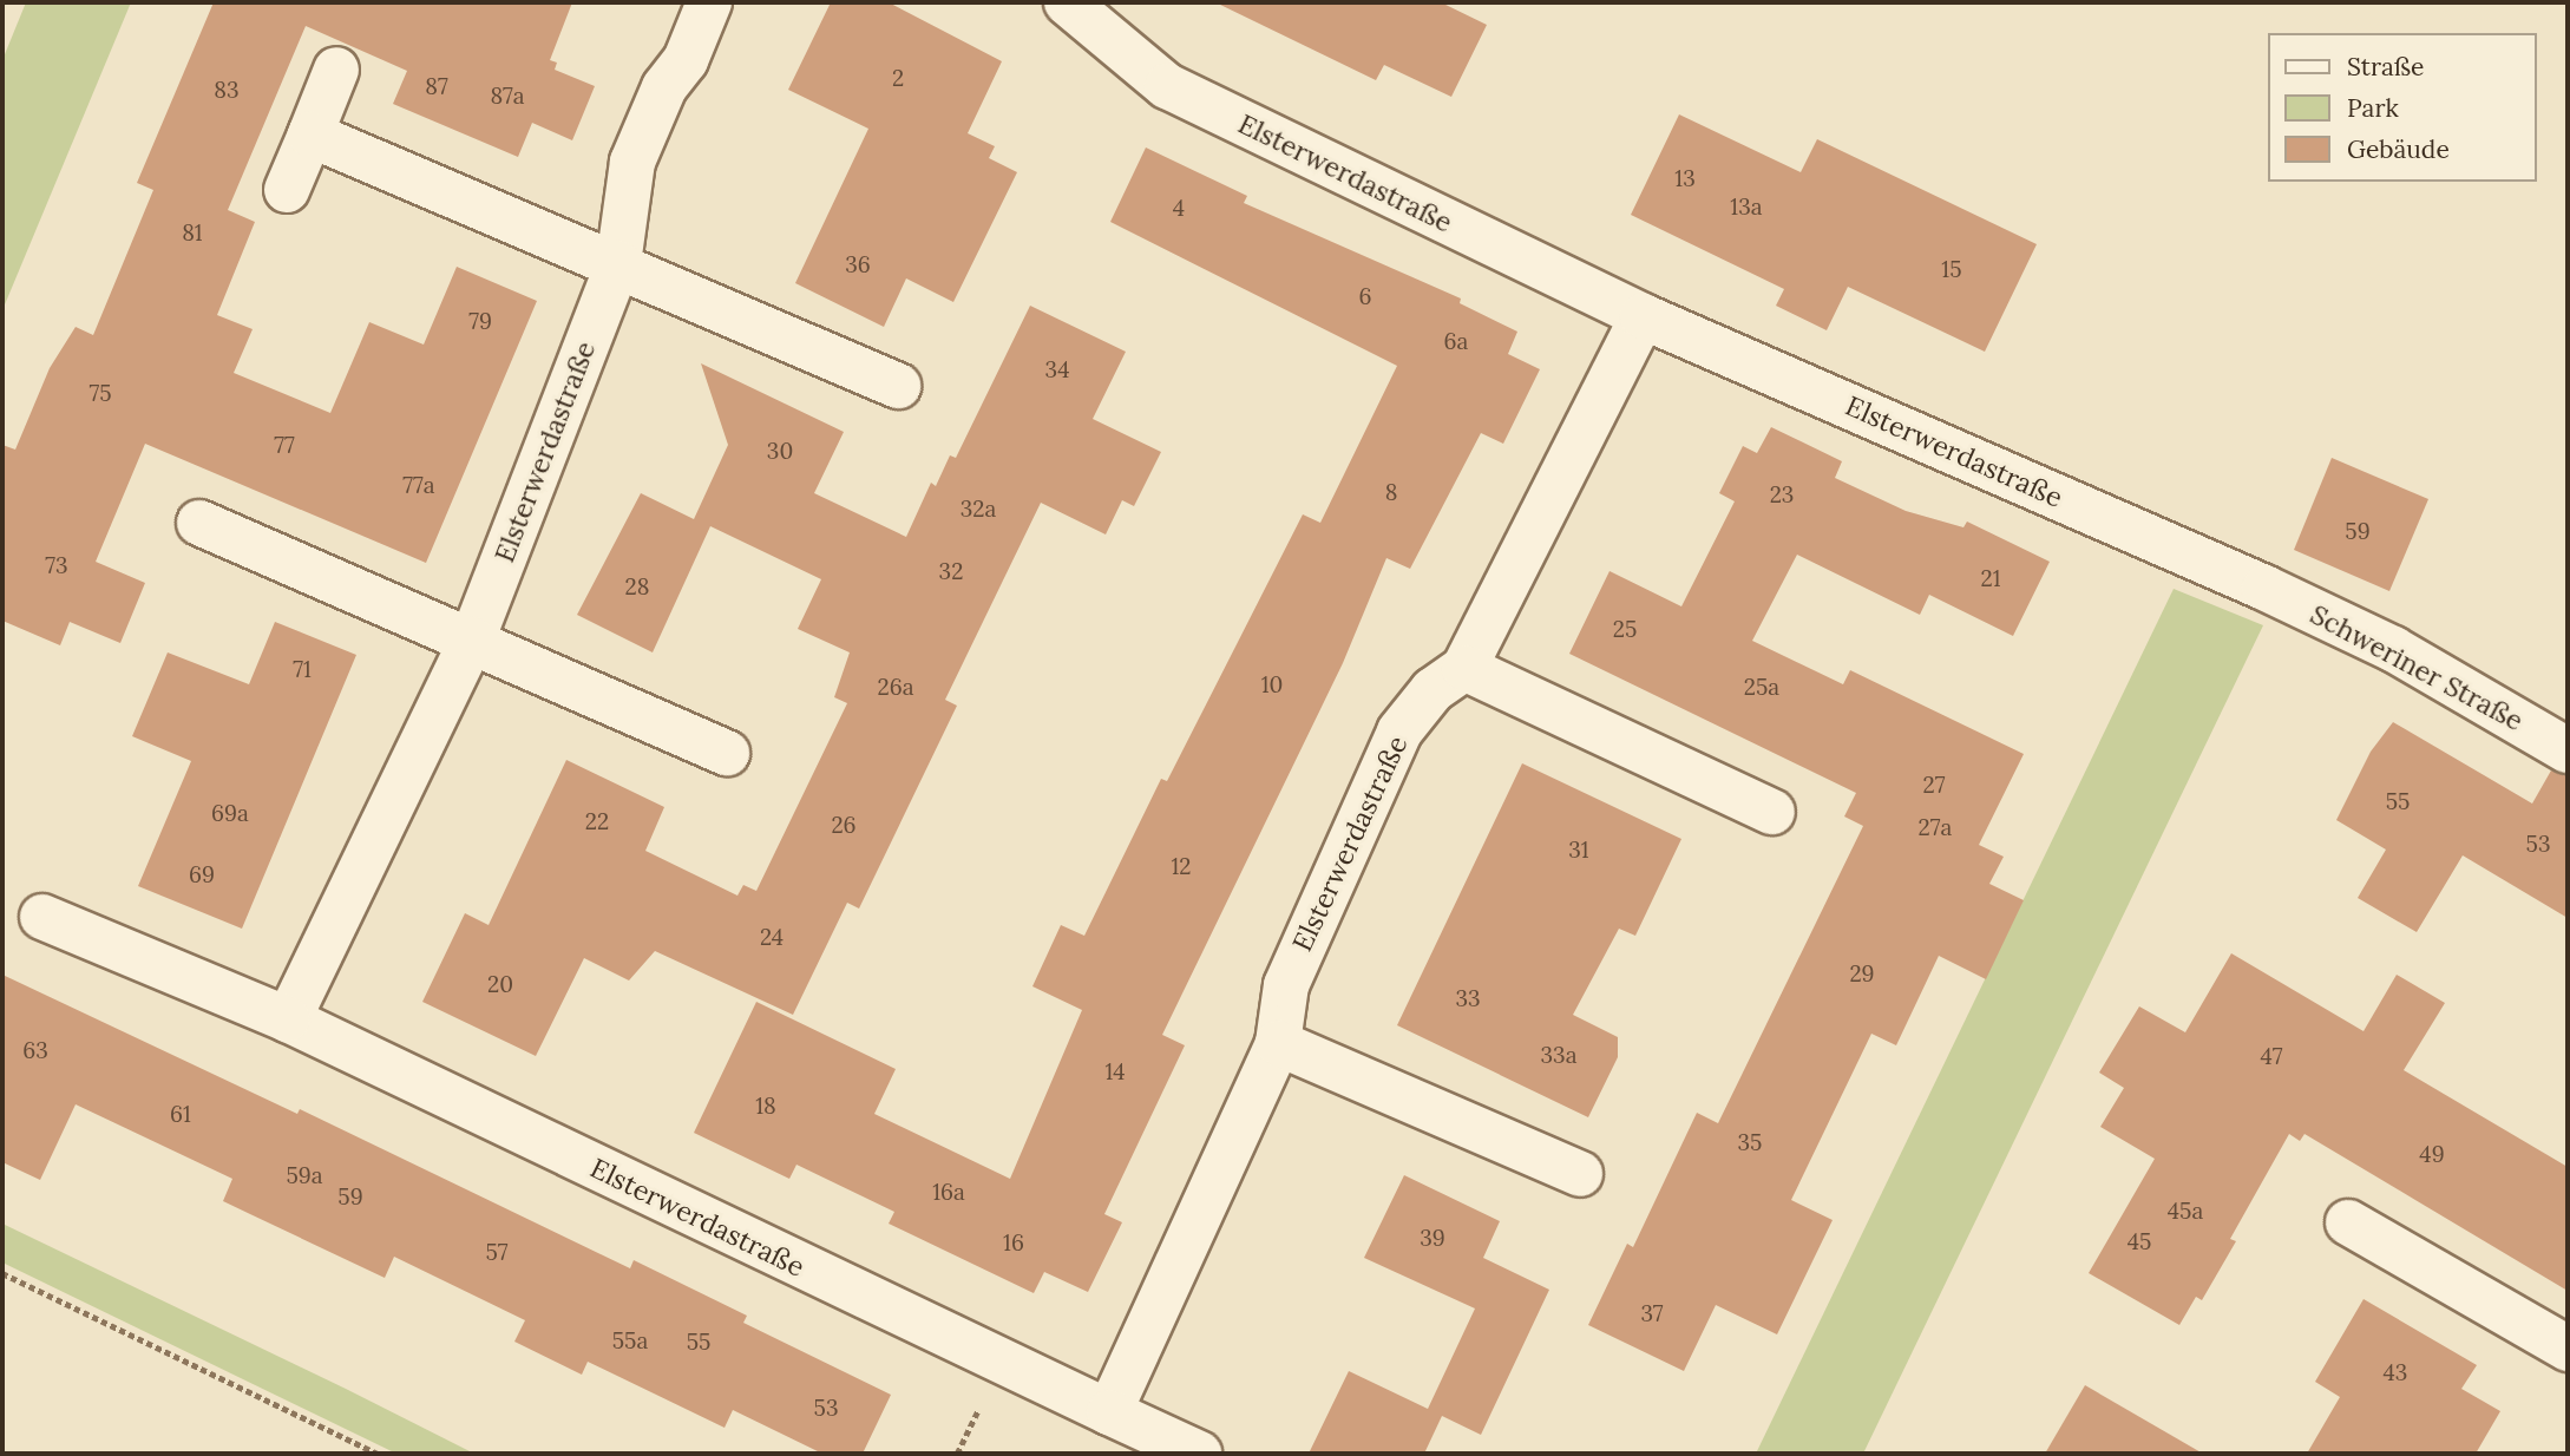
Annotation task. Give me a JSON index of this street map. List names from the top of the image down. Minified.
{"streets":{"street":["Elsterwerdastraße","Schweriner Straße"]},"crossings":[["Elsterwerdastraße","Schweriner Straße"]],"house_numbers":["2","87","83","87a","13","13a","4","81","36","15","6","79","6a","34","75","77","30","77a","8","23","32a","59","73","32","21","28","25","71","10","26a","25a","27","55","69a","22","26","27a","53","31","12","69","24","29","20","33","63","33a","47","14","18","61","35","49","59a","16a","59","45a","39","45","16","57","37","55a","55","43","53"],"legend":["Straße","Park","Gebäude"]}
